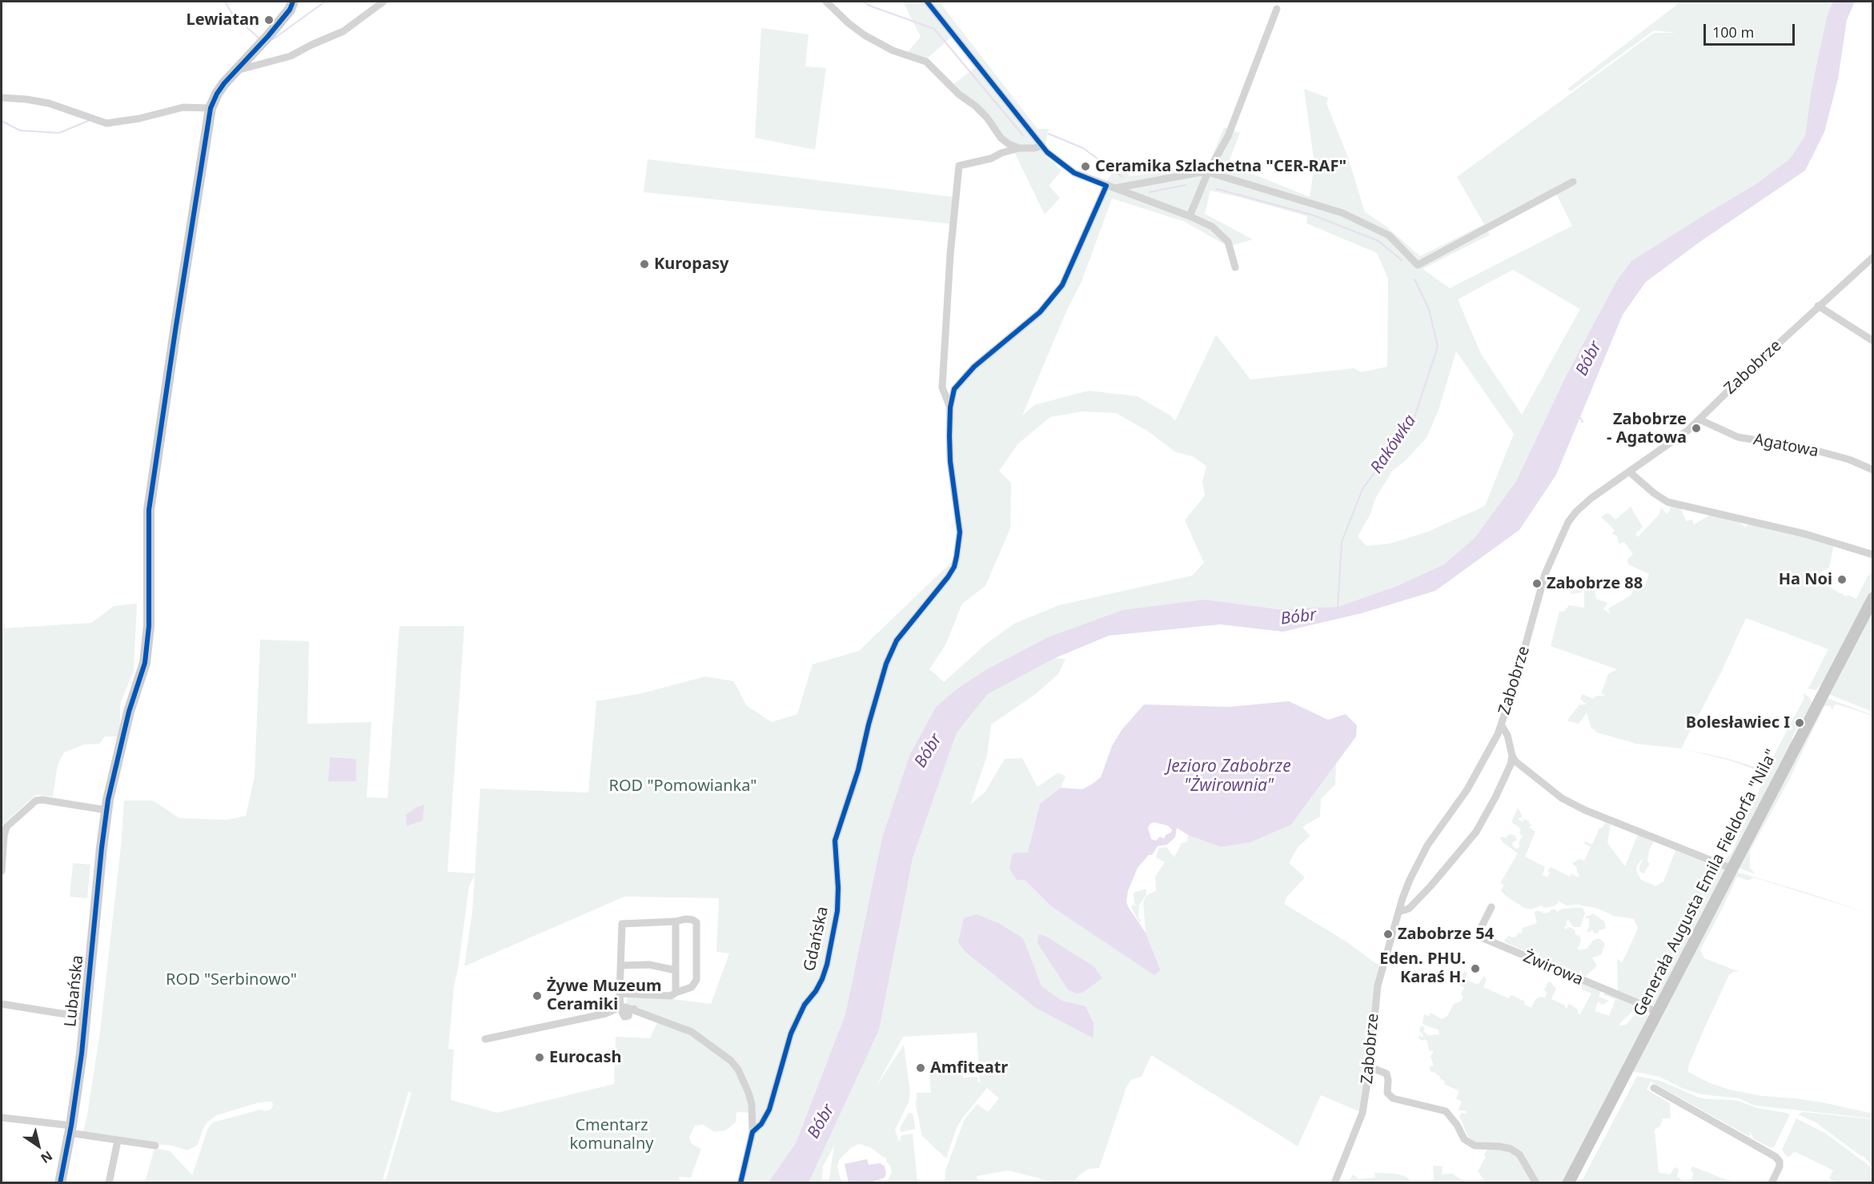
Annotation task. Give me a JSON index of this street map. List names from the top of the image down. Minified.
{"streets":{"main road":["Generała Augusta Emila Fieldorfa \"Nila\""],"street":["Zabobrze","Agatowa","Gdańska","Żwirowa","Lubańska"]},"crossings":[["Zabobrze","Agatowa"],["Generała Augusta Emila Fieldorfa \"Nila\"","Żwirowa"]],"water":["Bóbr","Rakówka","Jezioro Zabobrze \"Żwirownia\""],"parks":["ROD \"Pomowianka\"","ROD \"Serbinowo\"","Cmentarz komunalny"],"places":["Lewiatan","Ceramika Szlachetna \"CER-RAF\"","Kuropasy","Zabobrze - Agatowa","Ha Noi","Zabobrze 88","Bolesławiec I","Zabobrze 54","Eden. PHU. Karaś H.","Żywe Muzeum Ceramiki","Eurocash","Amfiteatr"],"scale_bar":"100 m","north":"bottom right"}
